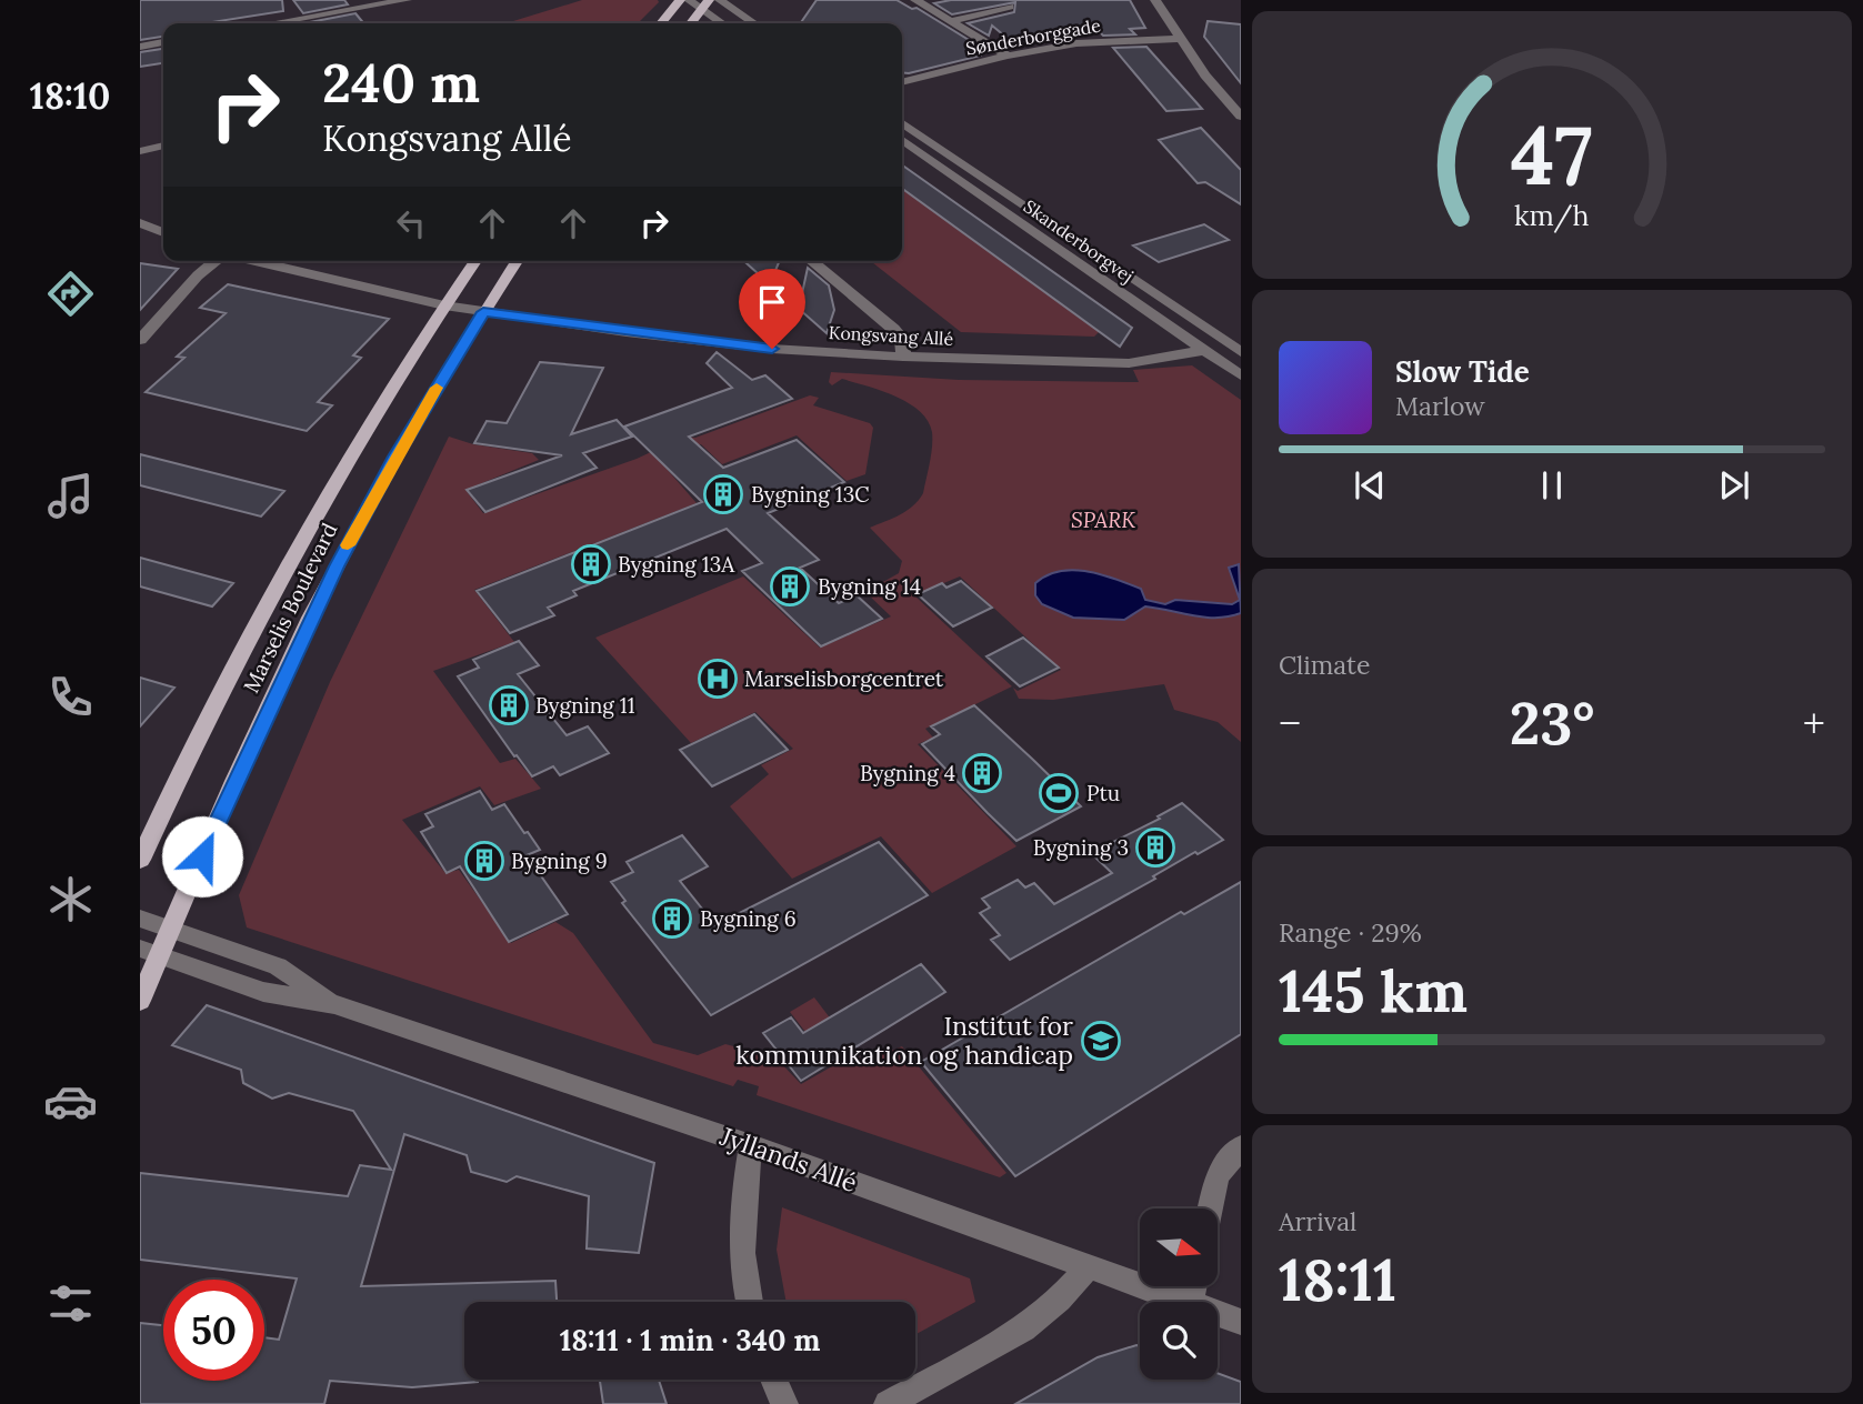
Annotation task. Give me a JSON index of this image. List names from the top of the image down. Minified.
{"streets":{"main road":["Marselis Boulevard"],"street":["Sønderborggade","Skanderborgvej","Kongsvang Allé","Jyllands Allé"]},"crossings":[["Skanderborgvej","Kongsvang Allé"],["Kongsvang Allé","Marselis Boulevard"],["Marselis Boulevard","Jyllands Allé"]],"parks":["SPARK"],"places":{"building":["Bygning 13C","Bygning 13A","Bygning 14","Bygning 11","Bygning 4","Bygning 3","Bygning 9","Bygning 6"],"hospital":["Marselisborgcentret"],"sports":["Ptu"],"school or university":["Institut for kommunikation og handicap"]},"north":"right","page":{"tabs":"18:10","turn":["240 m","Kongsvang Allé"],"song":["Slow Tide","Marlow"],"tile":["Climate",["Range · 29%","145 km"],["Arrival","18:11"]],"heat":["−","23°","+"],"limit":"50","trip":"18:11 · 1 min · 340 m","gauge":["47","km/h"]}}
